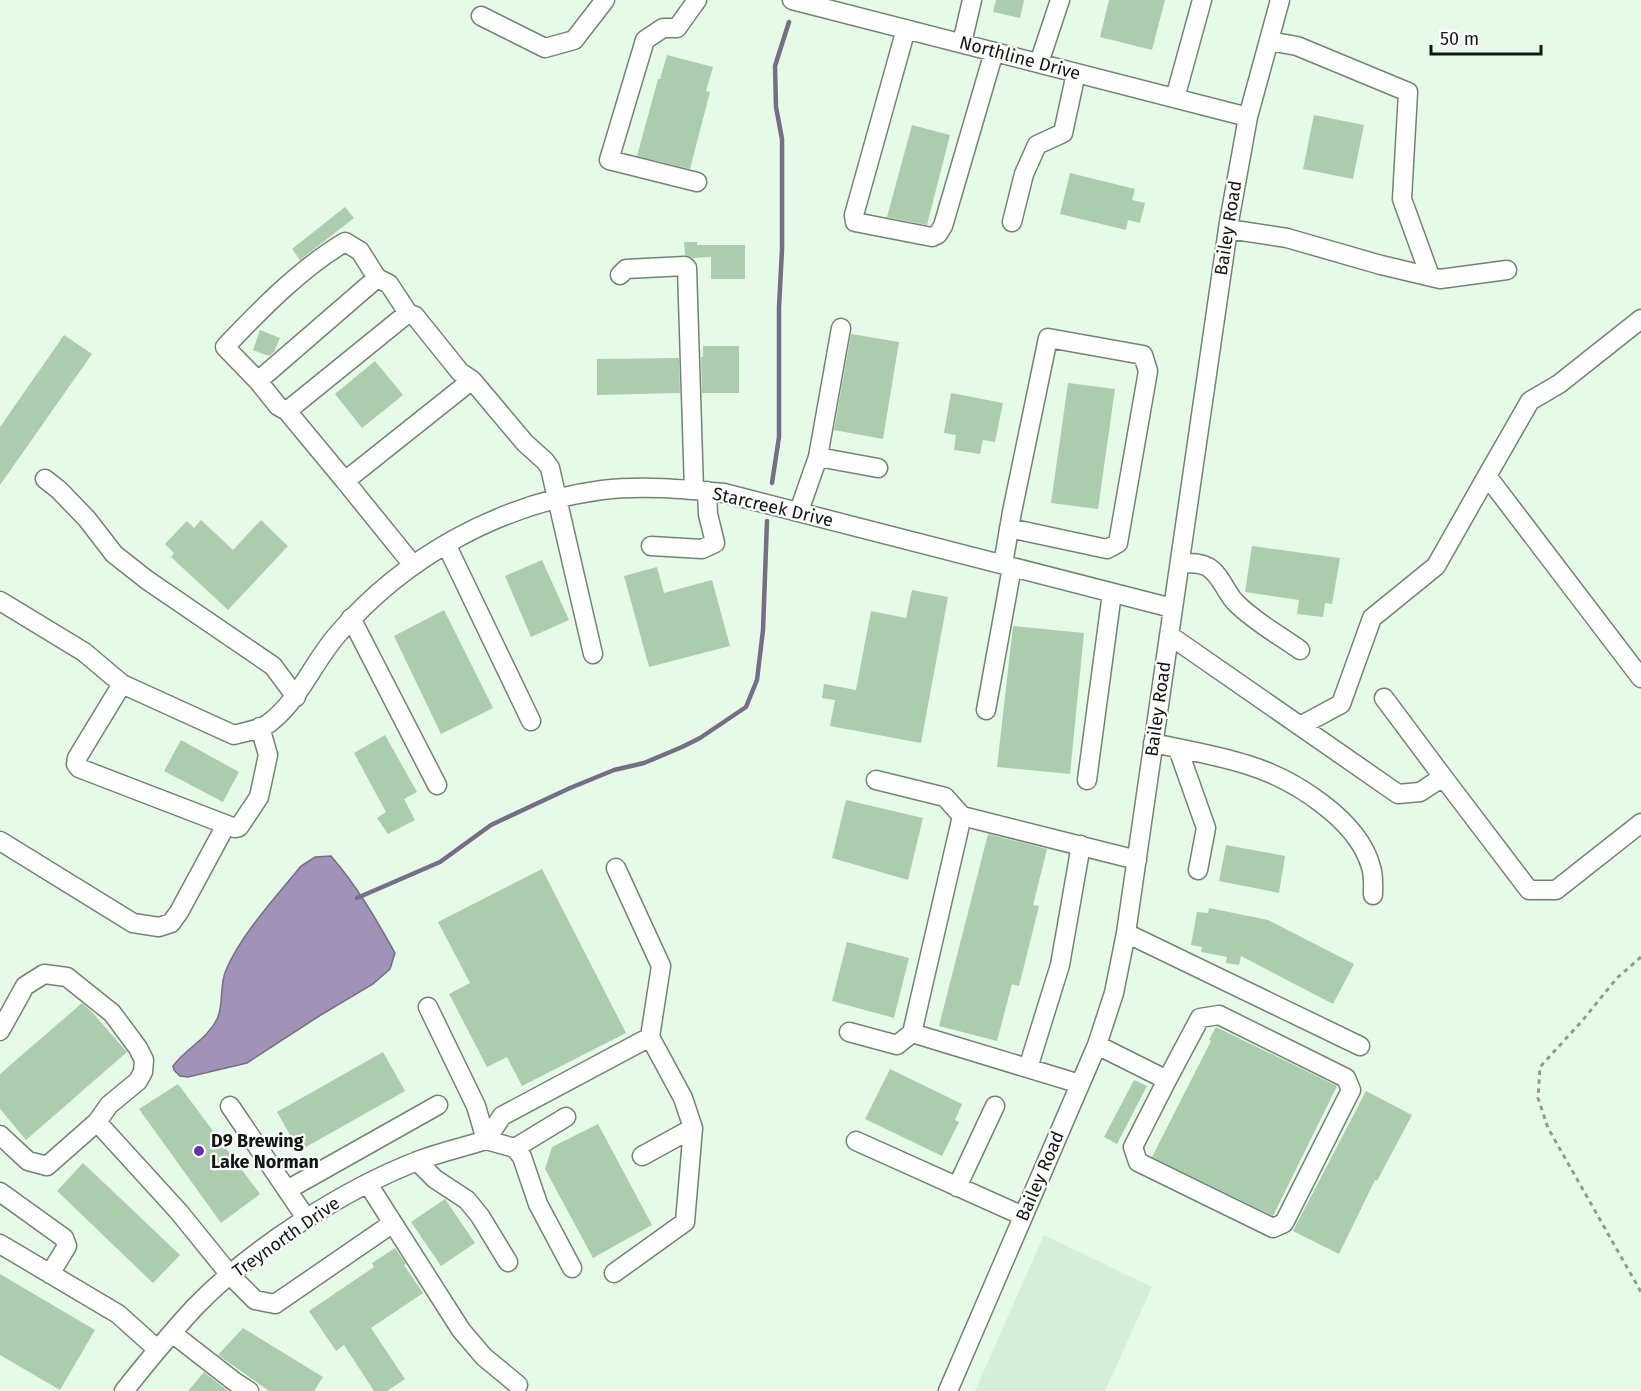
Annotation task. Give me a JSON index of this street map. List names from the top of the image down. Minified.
{"streets":{"street":["Northline Drive","Bailey Road","Starcreek Drive","Treynorth Drive"]},"crossings":[["Northline Drive","Bailey Road"],["Bailey Road","Starcreek Drive"]],"places":["D9 Brewing Lake Norman"],"scale_bar":"50 m"}
